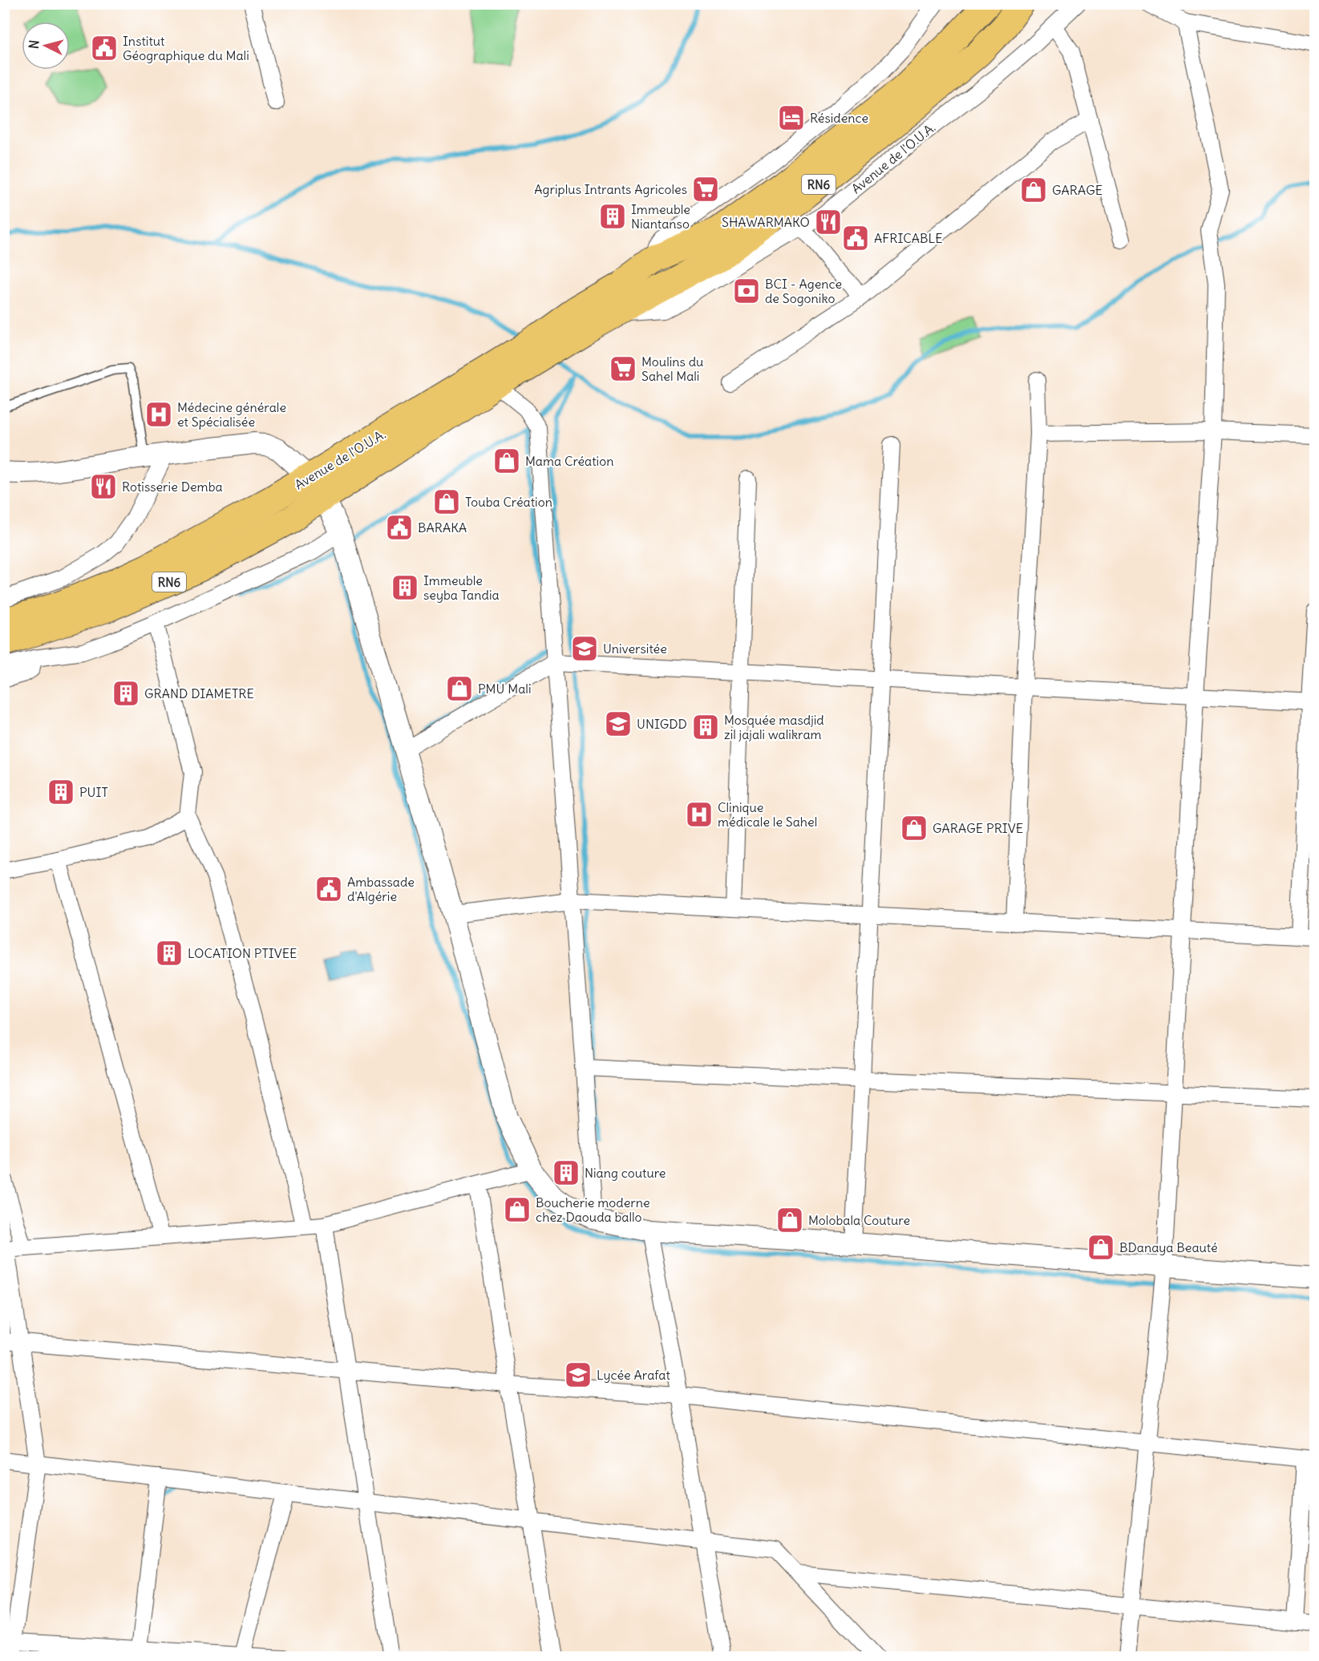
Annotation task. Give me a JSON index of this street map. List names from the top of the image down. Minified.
{"streets":{"highway":["Avenue de l'O.U.A.","RN6"]},"places":{"public building":["Institut Géographique du Mali","AFRICABLE","BARAKA","Ambassade d'Algérie"],"hotel":["Résidence"],"supermarket":["Agriplus Intrants Agricoles","Moulins du Sahel Mali"],"shop":["GARAGE","Mama Création","Touba Création","PMU Mali","GARAGE PRIVE","Boucherie moderne chez Daouda ballo","Molobala Couture","BDanaya Beauté"],"building":["Immeuble Niantanso","Immeuble seyba Tandia","GRAND DIAMETRE","Mosquée masdjid zil jajali walikram","PUIT","LOCATION PTIVEE","Niang couture"],"restaurant":["SHAWARMAKO","Rotisserie Demba"],"bank":["BCI - Agence de Sogoniko"],"hospital":["Médecine générale et Spécialisée","Clinique médicale le Sahel"],"school or university":["Universitée","UNIGDD","Lycée Arafat"]},"north":"left"}
